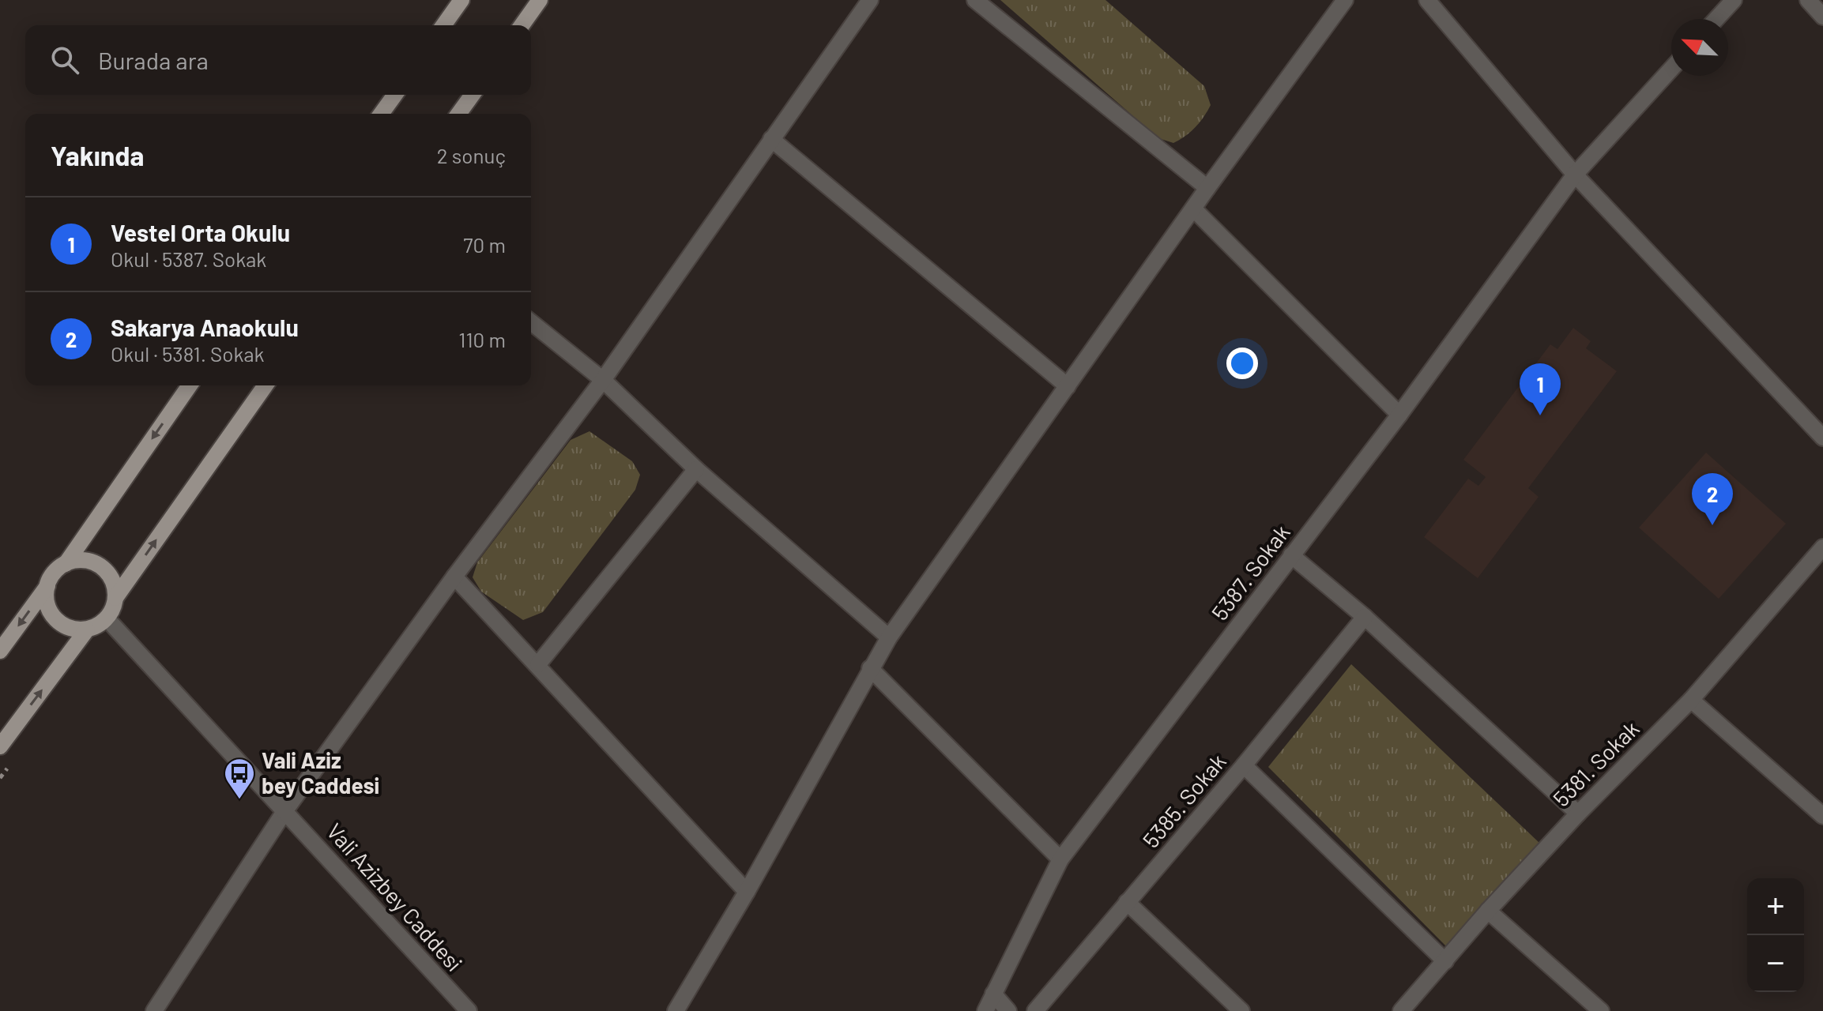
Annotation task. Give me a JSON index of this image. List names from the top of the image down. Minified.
{"streets":{"street":["5387. Sokak","5381. Sokak","5385. Sokak","Vali Azizbey Caddesi"]},"places":{"bus stop":["Vali Aziz bey Caddesi"]},"north":"top left","page":{"search":"Burada ara","heading":["Yakında","2 sonuç"],"list":[{"mark":"1","name":"Vestel Orta Okulu","note":"Okul · 5387. Sokak","value":"70 m"},{"mark":"2","name":"Sakarya Anaokulu","note":"Okul · 5381. Sokak","value":"110 m"}],"pins":["1","2"],"map_buttons":["+","−"]}}
